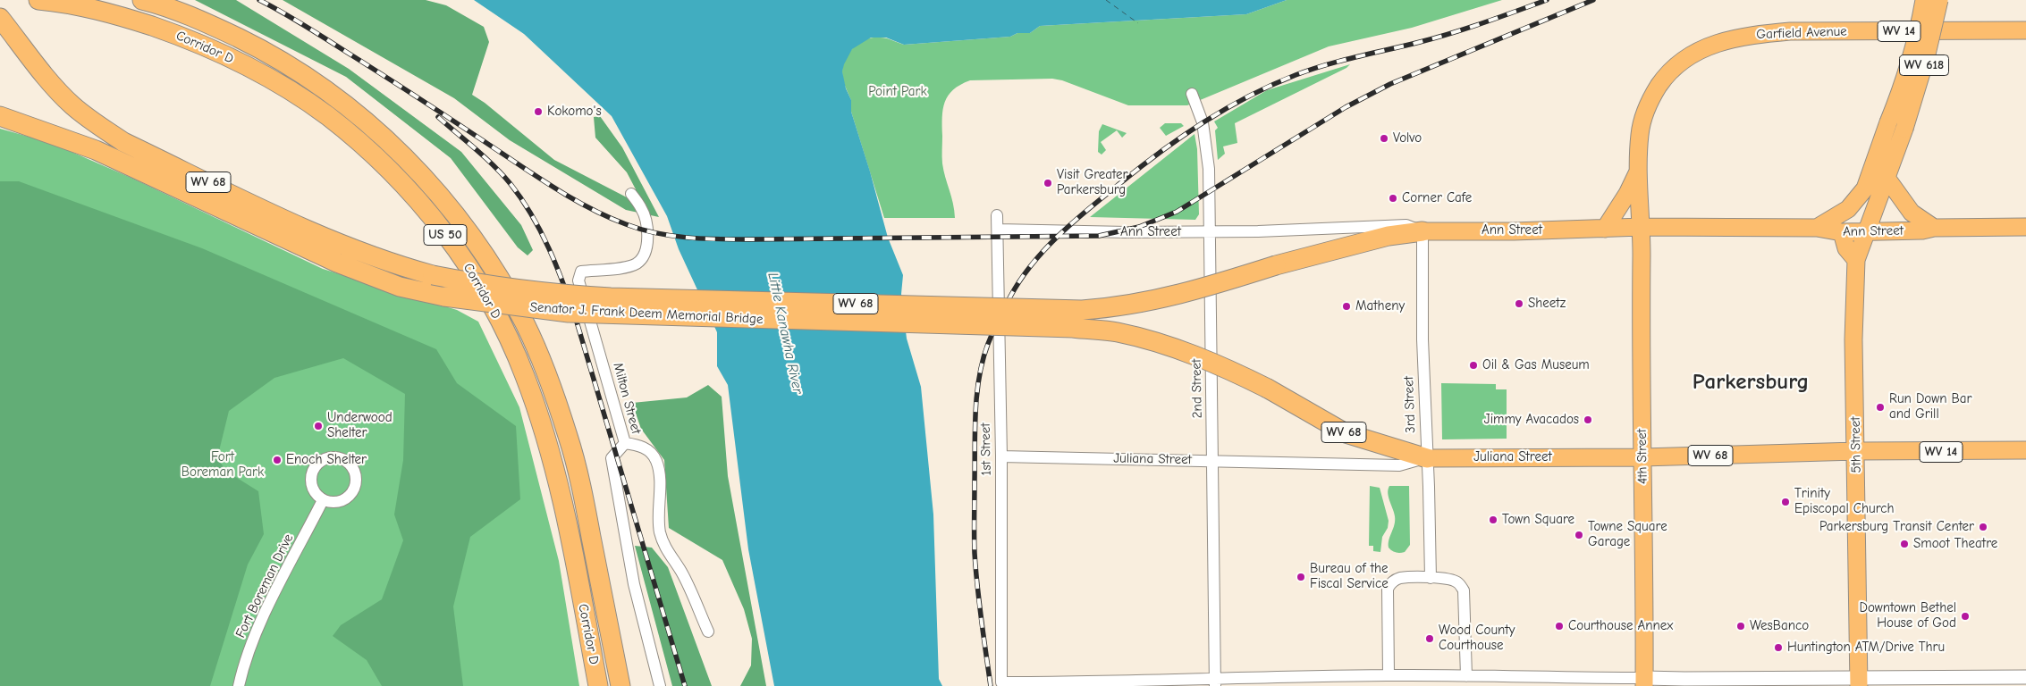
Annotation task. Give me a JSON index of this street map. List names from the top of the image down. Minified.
{"streets":{"highway":["Corridor D","WV 68","US 50","Senator J. Frank Deem Memorial Bridge"],"main road":["WV 14","Garfield Avenue","WV 618","Ann Street","5th Street","4th Street","Juliana Street"],"street":["2nd Street","Milton Street","3rd Street","1st Street","Fort Boreman Drive"]},"crossings":[["Garfield Avenue","Ann Street"],["Garfield Avenue","4th Street"],["WV 618","Ann Street"],["WV 618","5th Street"],["Ann Street","Senator J. Frank Deem Memorial Bridge"],["Ann Street","2nd Street"],["Ann Street","3rd Street"],["Ann Street","5th Street"],["Ann Street","1st Street"],["Ann Street","4th Street"],["Senator J. Frank Deem Memorial Bridge","3rd Street"],["Senator J. Frank Deem Memorial Bridge","Juliana Street"],["2nd Street","1st Street"],["2nd Street","Juliana Street"],["3rd Street","Juliana Street"],["5th Street","Juliana Street"],["1st Street","Juliana Street"],["4th Street","Juliana Street"]],"districts":["Parkersburg"],"water":["Little Kanawha River"],"parks":["Point Park","Fort Boreman Park"],"places":["Kokomo's","Volvo","Visit Greater Parkersburg","Corner Cafe","Sheetz","Matheny","Oil & Gas Museum","Run Down Bar and Grill","Jimmy Avacados","Underwood Shelter","Enoch Shelter","Trinity Episcopal Church","Town Square","Parkersburg Transit Center","Towne Square Garage","Smoot Theatre","Bureau of the Fiscal Service","Downtown Bethel House of God","Courthouse Annex","WesBanco","Wood County Courthouse","Huntington ATM/Drive Thru"]}
